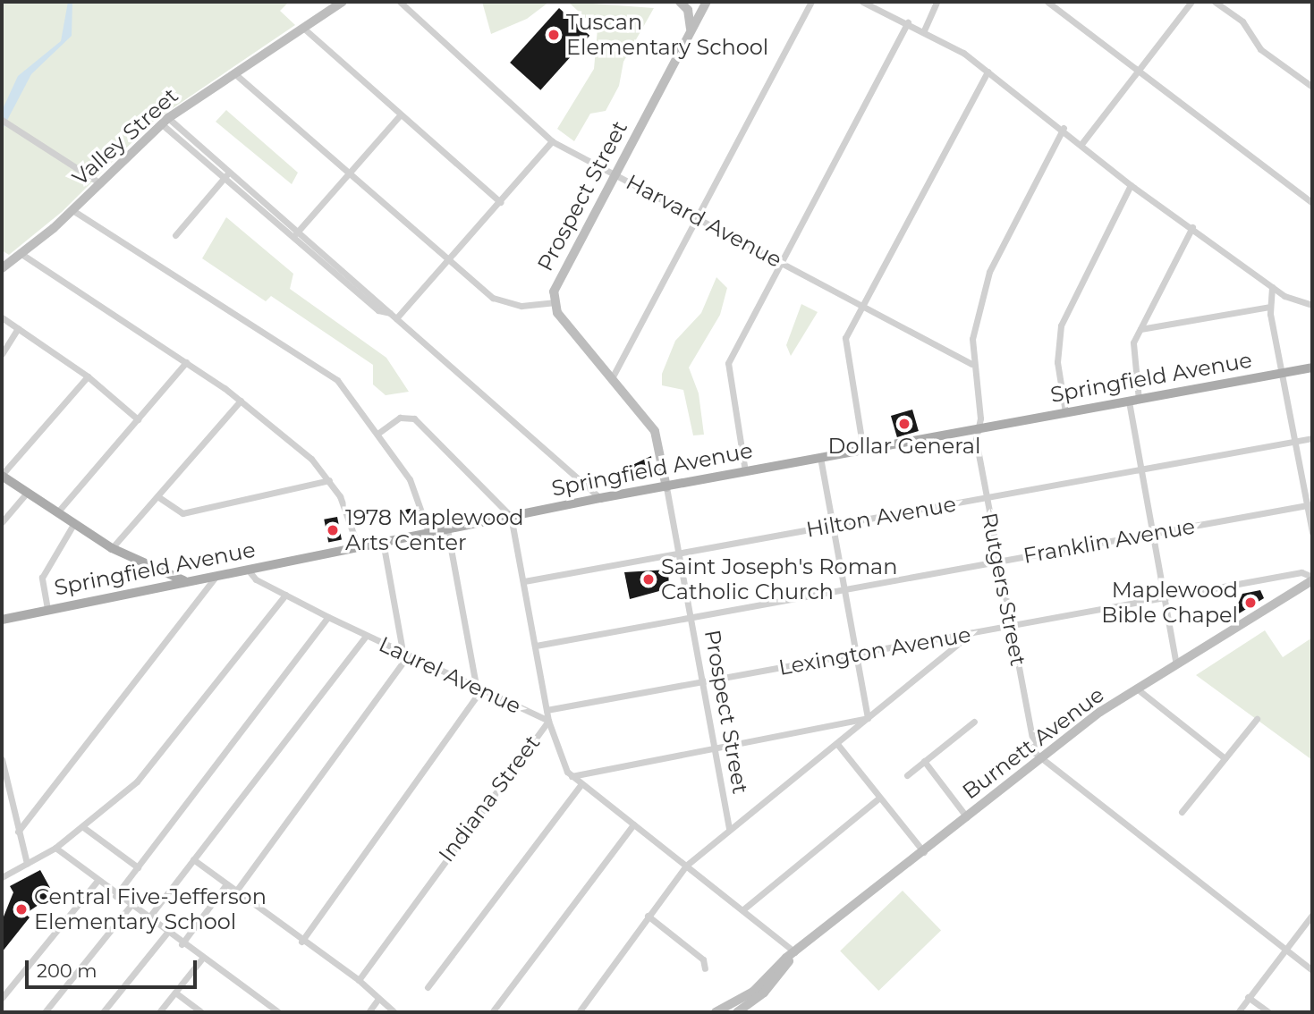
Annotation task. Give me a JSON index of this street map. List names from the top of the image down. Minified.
{"streets":{"main road":["Springfield Avenue"],"street":["Valley Street","Prospect Street","Harvard Avenue","Hilton Avenue","Franklin Avenue","Rutgers Street","Lexington Avenue","Laurel Avenue","Burnett Avenue","Indiana Street"]},"crossings":[["Prospect Street","Harvard Avenue"],["Prospect Street","Springfield Avenue"],["Prospect Street","Hilton Avenue"],["Prospect Street","Franklin Avenue"],["Prospect Street","Lexington Avenue"],["Harvard Avenue","Rutgers Street"],["Springfield Avenue","Rutgers Street"],["Springfield Avenue","Laurel Avenue"],["Springfield Avenue","Indiana Street"],["Hilton Avenue","Rutgers Street"],["Hilton Avenue","Indiana Street"],["Franklin Avenue","Rutgers Street"],["Franklin Avenue","Indiana Street"],["Rutgers Street","Lexington Avenue"],["Rutgers Street","Burnett Avenue"],["Lexington Avenue","Burnett Avenue"],["Lexington Avenue","Indiana Street"],["Laurel Avenue","Burnett Avenue"],["Laurel Avenue","Indiana Street"]],"places":["Tuscan Elementary School","Dollar General","1978 Maplewood Arts Center","Saint Joseph's Roman Catholic Church","Maplewood Bible Chapel","Central Five-Jefferson Elementary School"],"scale_bar":"200 m"}
